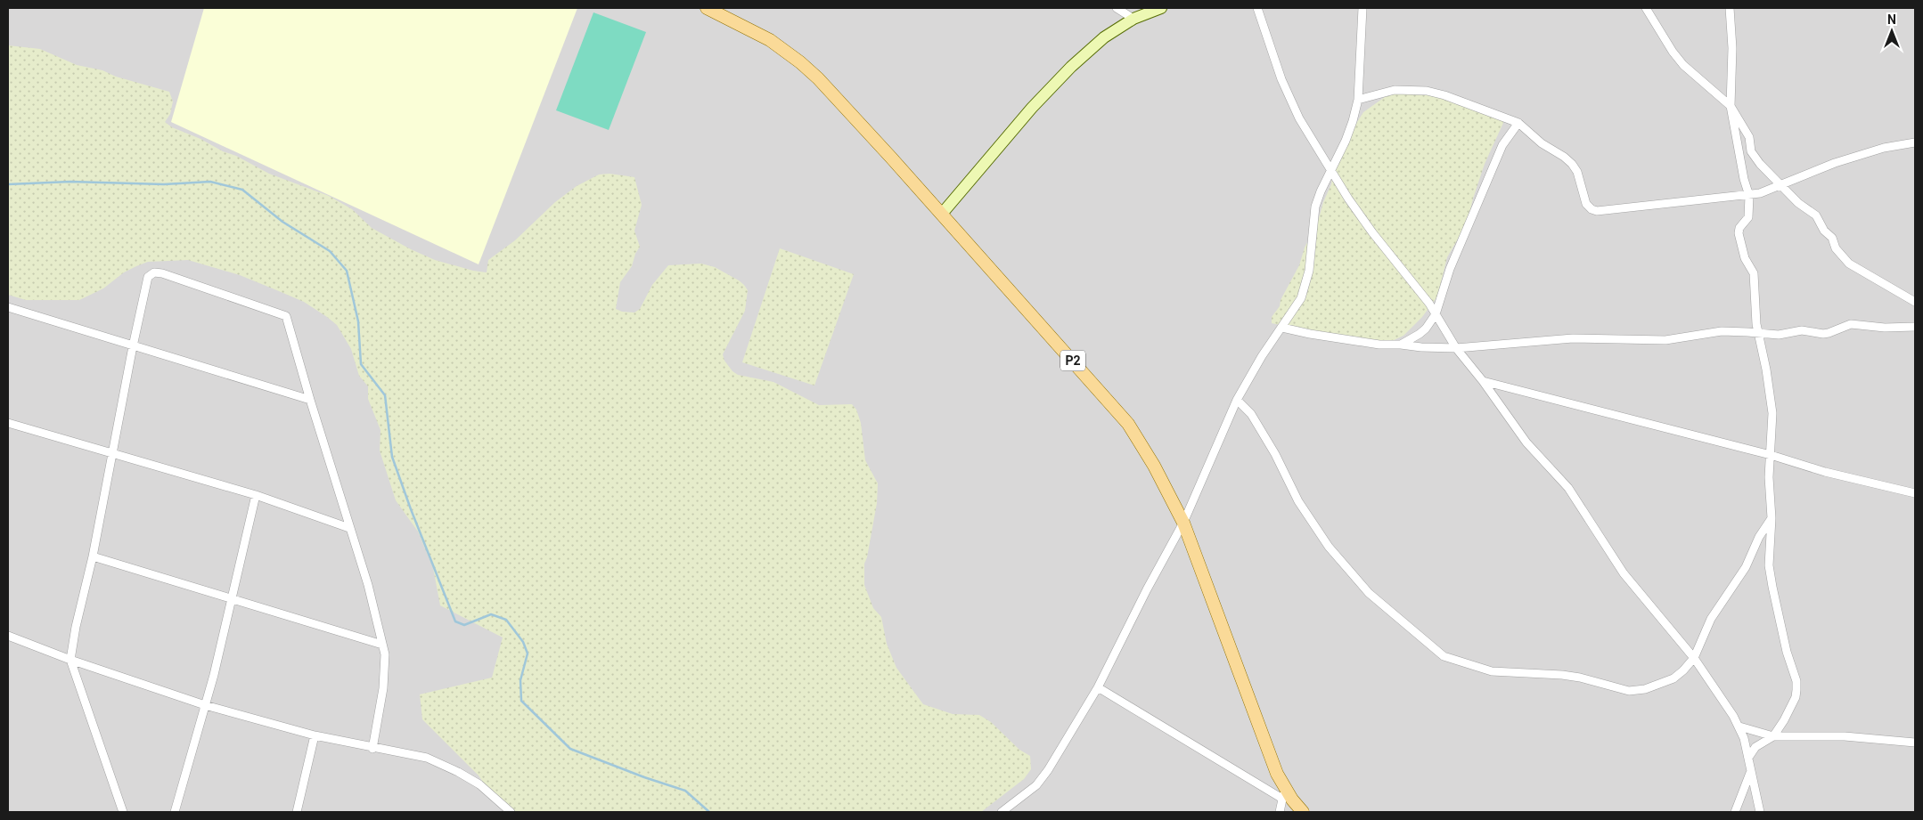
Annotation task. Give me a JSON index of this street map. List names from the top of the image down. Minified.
{"streets":{"main road":["P2"]},"north":"top"}
